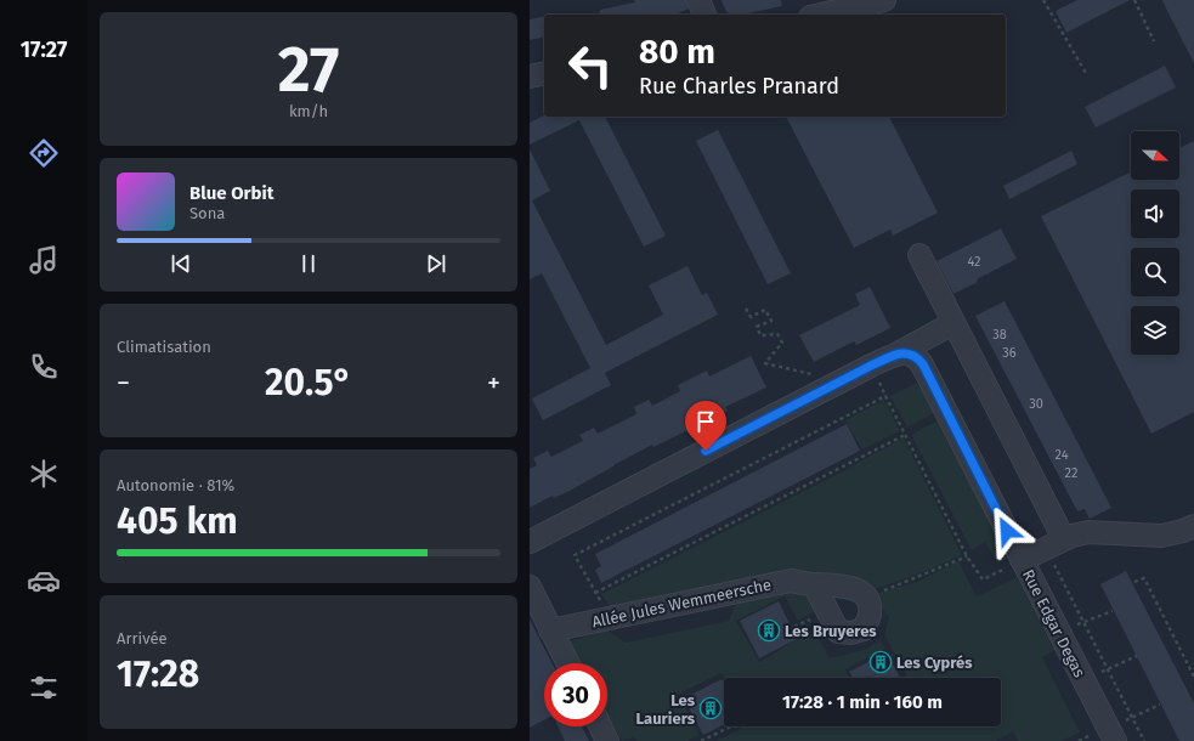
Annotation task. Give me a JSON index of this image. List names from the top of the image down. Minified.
{"streets":{"street":["Allée Jules Wemmeersche","Rue Edgar Degas"]},"places":{"building":["Les Bruyeres","Les Cyprés","Les Lauriers"]},"house_numbers":["42","38","36","30","24","22"],"north":"right","page":{"tabs":"17:27","tile":[["27","km/h"],"Climatisation",["Autonomie · 81%","405 km"],["Arrivée","17:28"]],"turn":["80 m","Rue Charles Pranard"],"song":["Blue Orbit","Sona"],"heat":["−","20.5°","+"],"limit":"30","trip":"17:28 · 1 min · 160 m"}}
